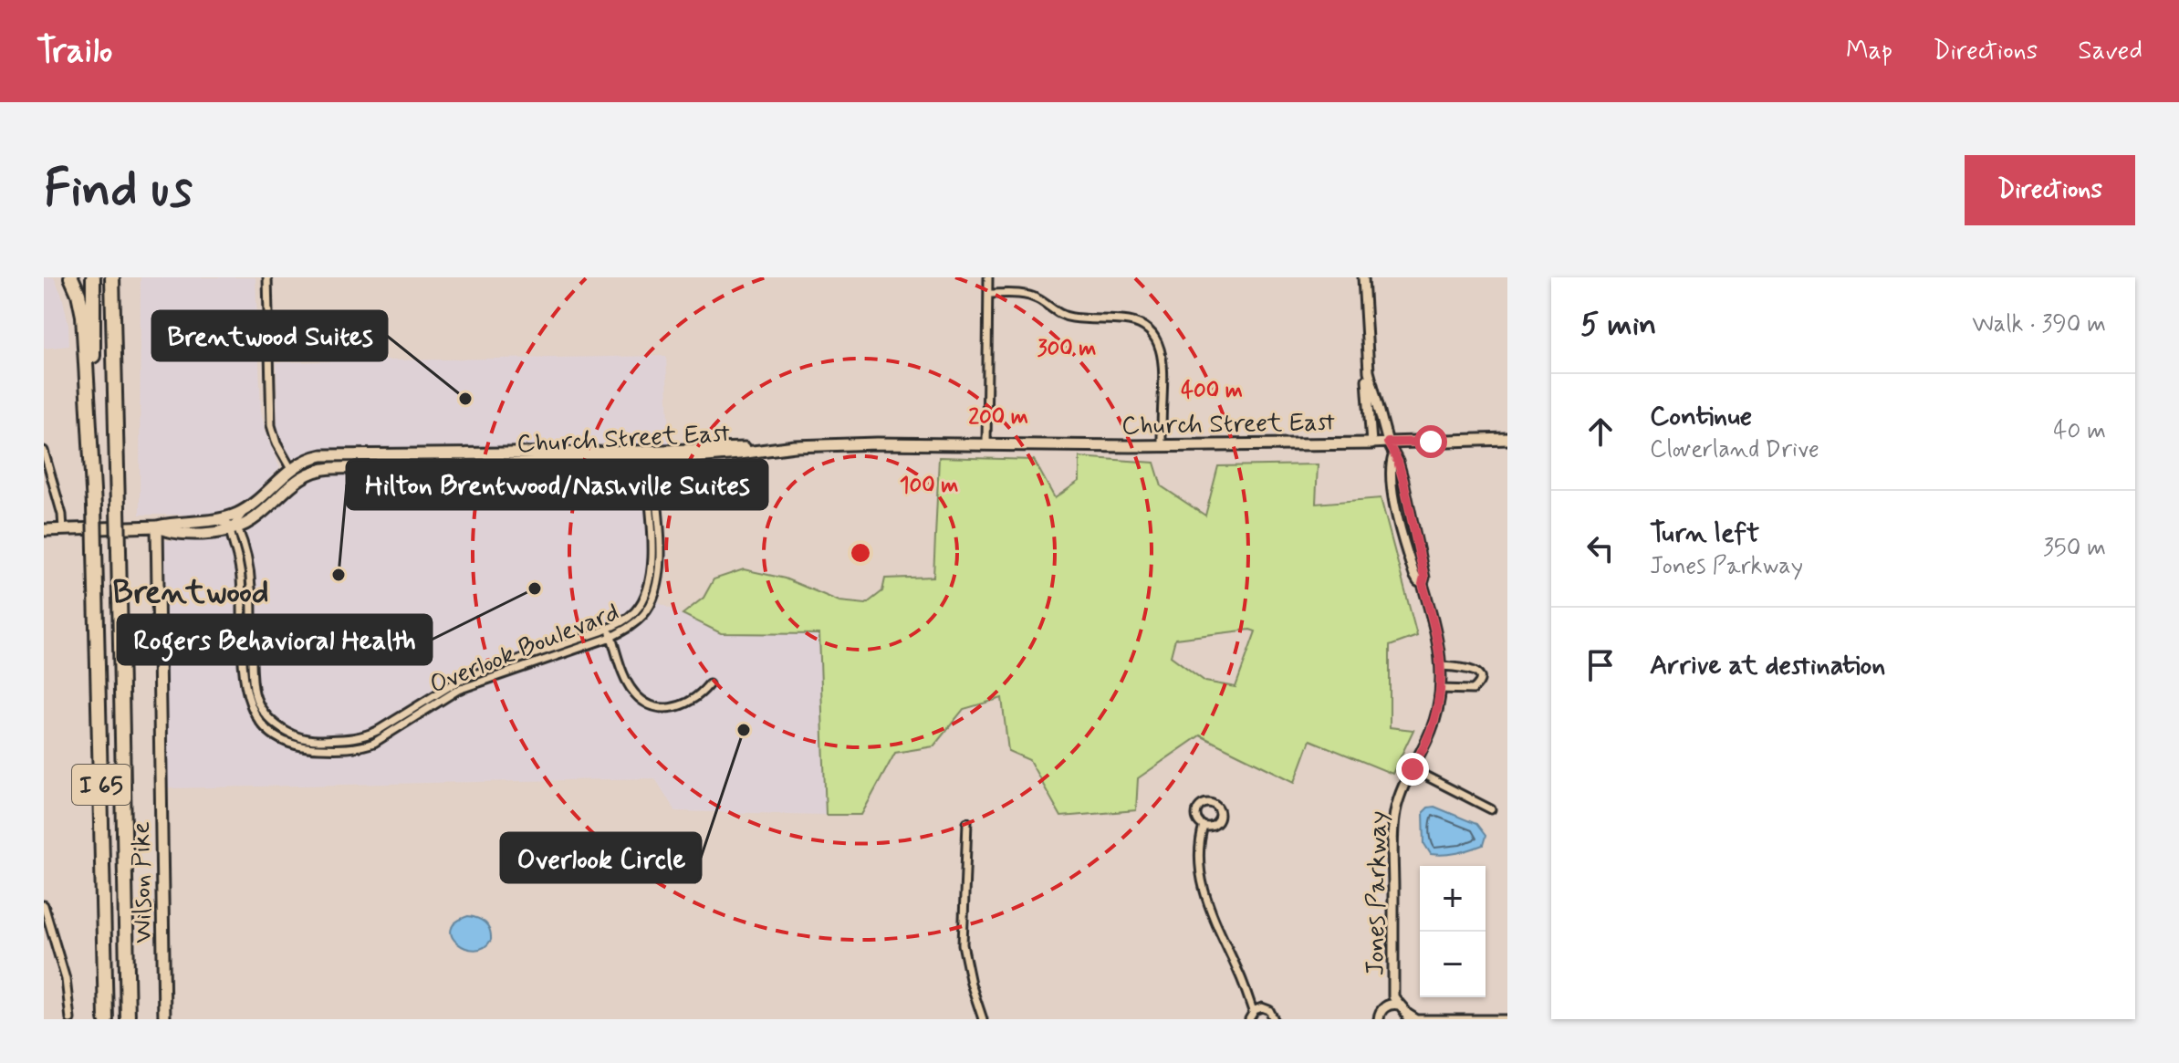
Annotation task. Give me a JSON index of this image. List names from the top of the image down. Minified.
{"streets":{"highway":["I 65"],"main road":["Church Street East","Wilson Pike"],"street":["Overlook Boulevard","Jones Parkway"]},"crossings":[["Church Street East","Overlook Boulevard"],["Church Street East","Wilson Pike"],["Church Street East","Jones Parkway"]],"districts":["Brentwood"],"places":["Brentwood Suites","Hilton Brentwood/Nashville Suites","Rogers Behavioral Health","Overlook Circle"],"page":{"header":"Trailo","nav":["Map","Directions","Saved"],"buttons":"Directions","title":"Find us","heading":["5 min","Walk · 390 m"],"list":[["Continue","Cloverland Drive","40 m"],["Turn left","Jones Parkway","350 m"],"Arrive at destination"],"map_buttons":["+","−"]},"rings":["300 m","400 m","200 m","100 m"]}
